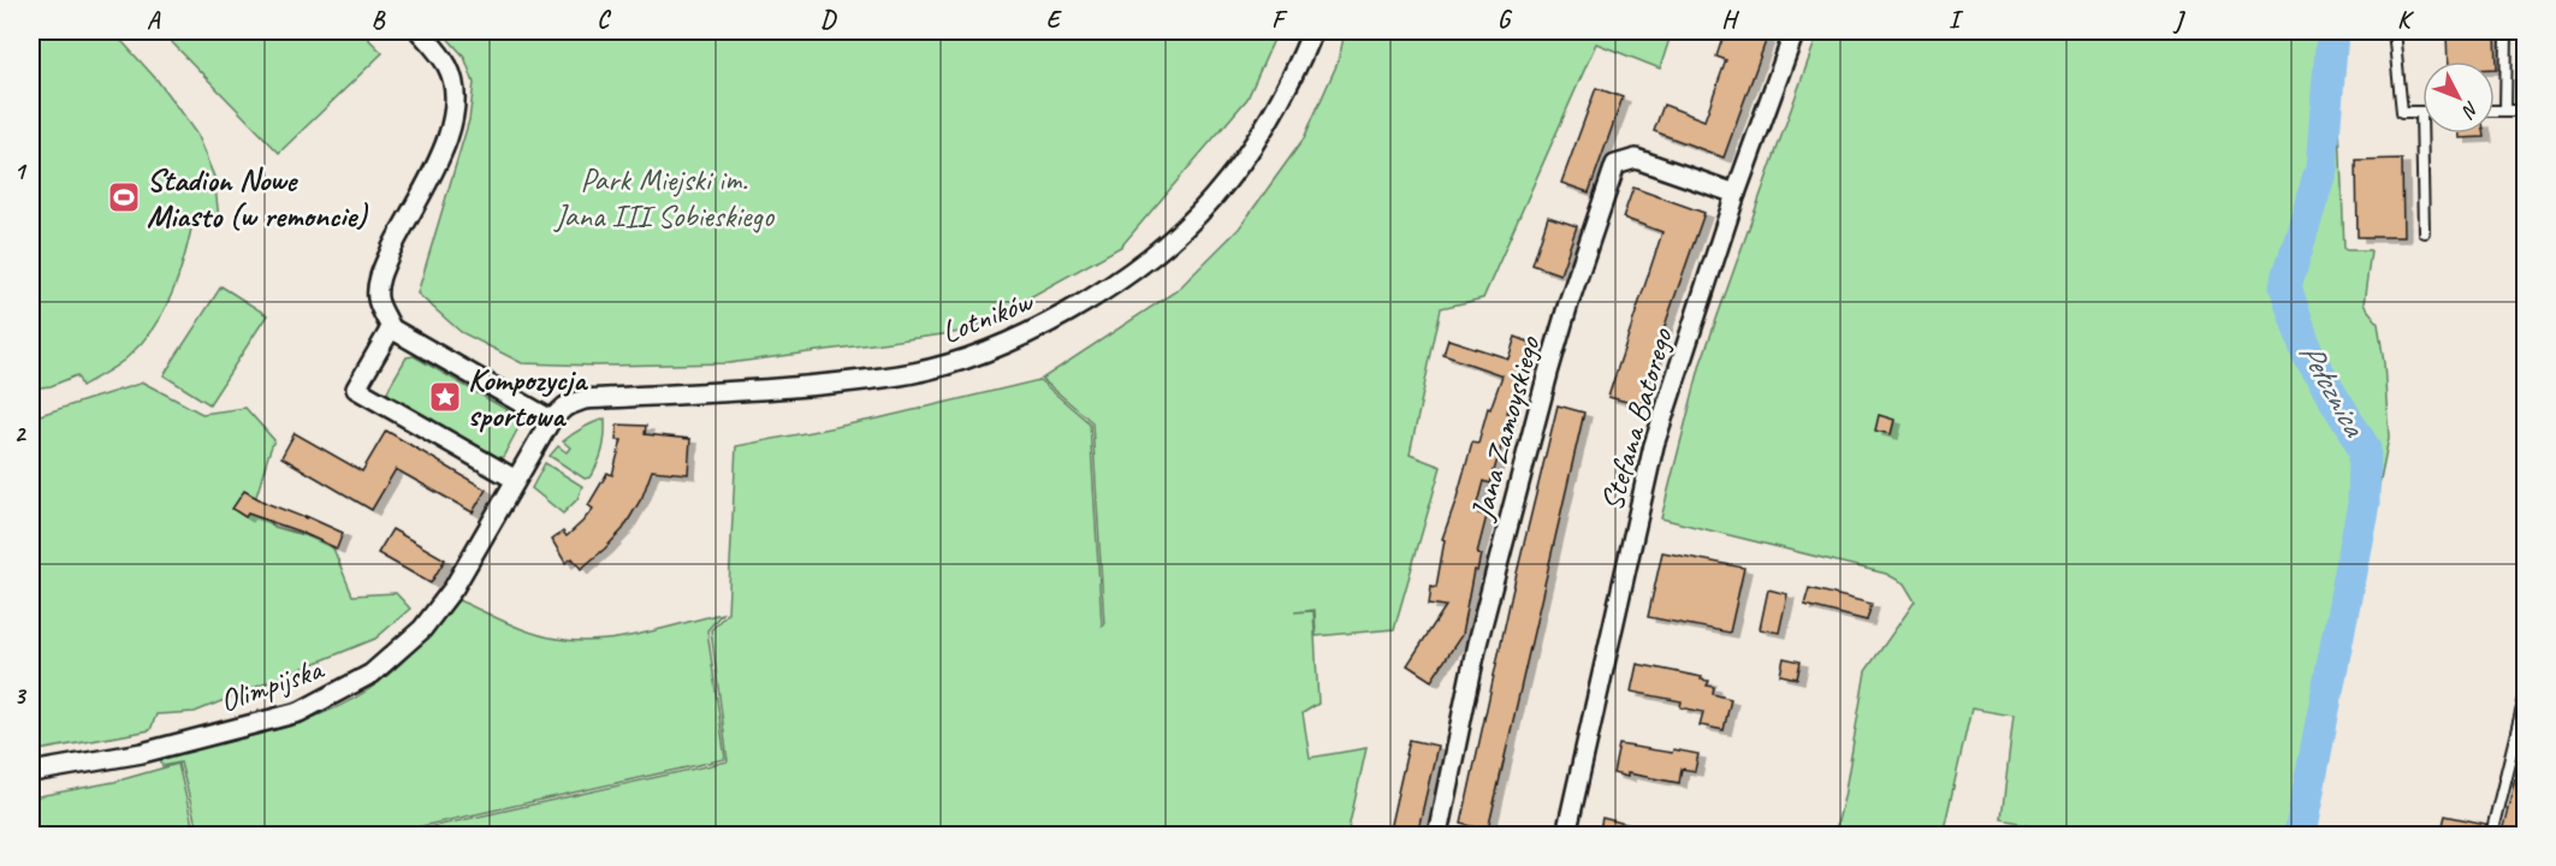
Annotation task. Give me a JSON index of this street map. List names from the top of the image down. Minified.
{"streets":{"street":["Lotników","Stefana Batorego","Jana Zamoyskiego","Olimpijska"]},"crossings":[["Lotników","Olimpijska"],["Stefana Batorego","Jana Zamoyskiego"]],"water":["Pełcznica"],"parks":["Park Miejski im. Jana III Sobieskiego"],"places":{"sports":["Stadion Nowe Miasto (w remoncie)"],"place":["Kompozycja sportowa"]},"north":"bottom right","grid":{"columns":["A","B","C","D","E","F","G","H","I","J","K"],"rows":["1","2","3"]}}
